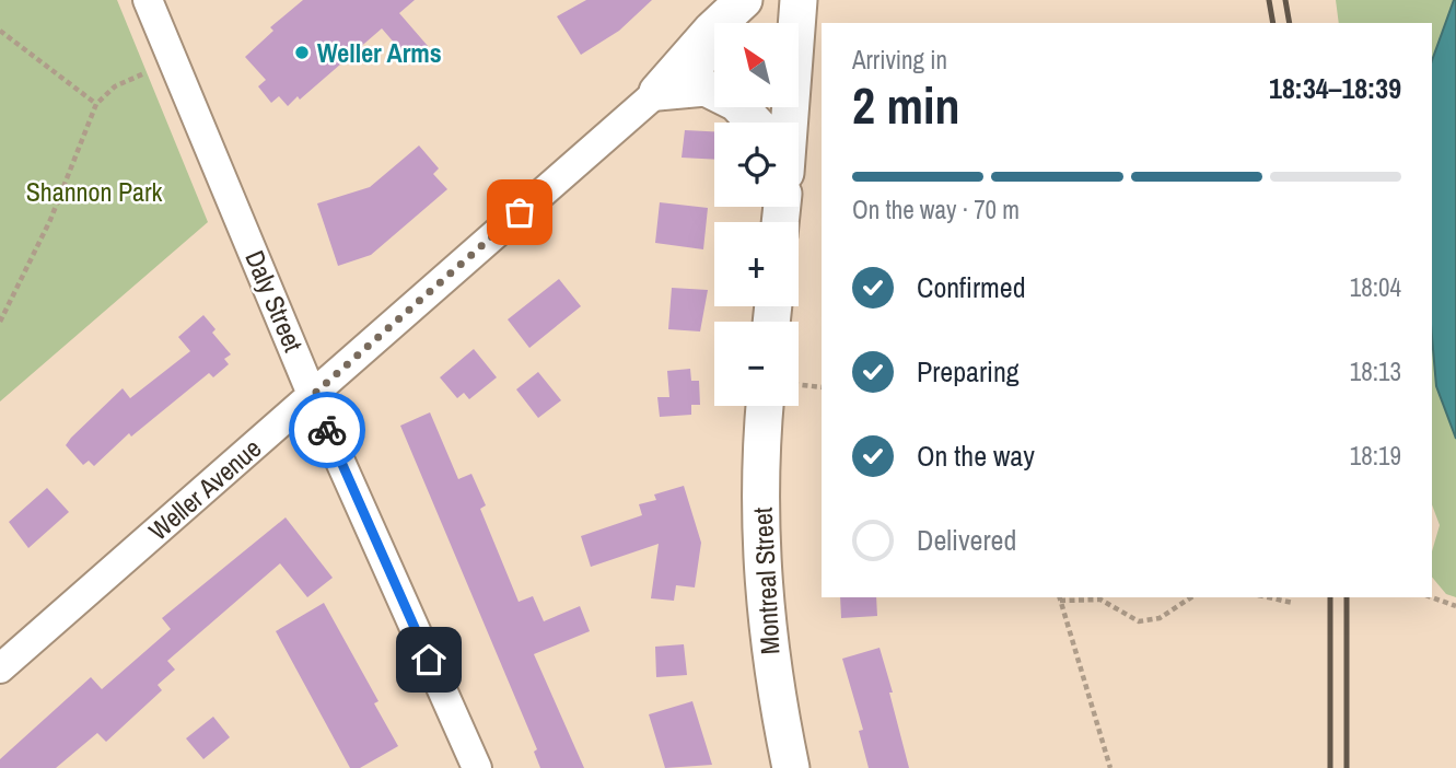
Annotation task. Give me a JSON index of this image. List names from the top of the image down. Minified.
{"streets":{"main road":["Montreal Street"],"street":["Daly Street","Weller Avenue"]},"crossings":[["Daly Street","Weller Avenue"]],"parks":["Shannon Park"],"places":["Weller Arms"],"north":"top left","page":{"map_buttons":["+","−"],"heading":["2 min","Arriving in","18:34–18:39"],"bar":"On the way · 70 m","list":[["Confirmed","18:04"],["Preparing","18:13"],["On the way","18:19"],"Delivered"]}}
